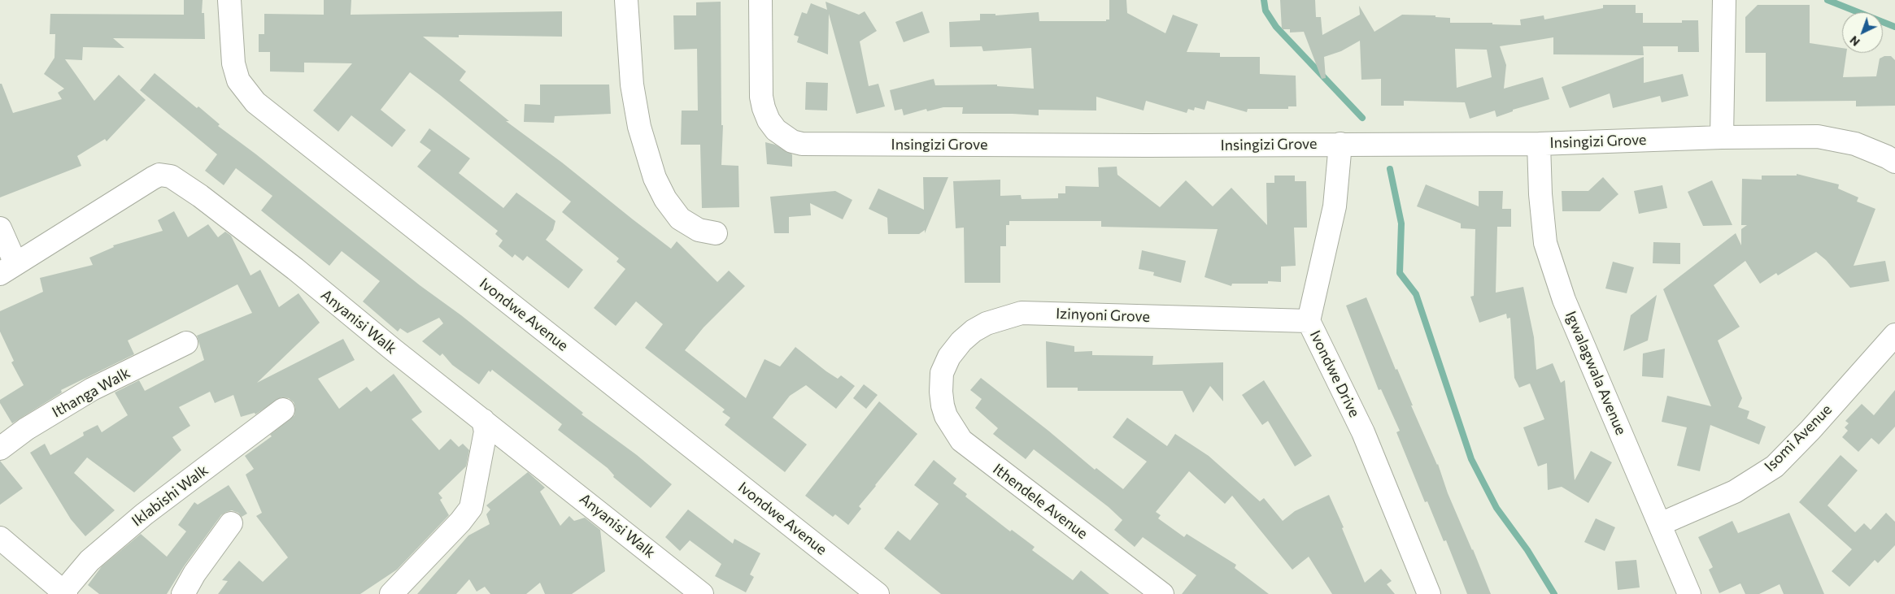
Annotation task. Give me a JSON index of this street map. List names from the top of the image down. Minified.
{"streets":{"street":["Insingizi Grove","Ivondwe Avenue","Izinyoni Grove","Anyanisi Walk","Igwalagwala Avenue","Ivondwe Drive","Ithanga Walk","Isomi Avenue","Iklabishi Walk","Ithendele Avenue"]},"crossings":[["Insingizi Grove","Igwalagwala Avenue"],["Insingizi Grove","Ivondwe Drive"],["Izinyoni Grove","Ivondwe Drive"],["Izinyoni Grove","Ithendele Avenue"],["Igwalagwala Avenue","Isomi Avenue"]],"north":"bottom left"}
